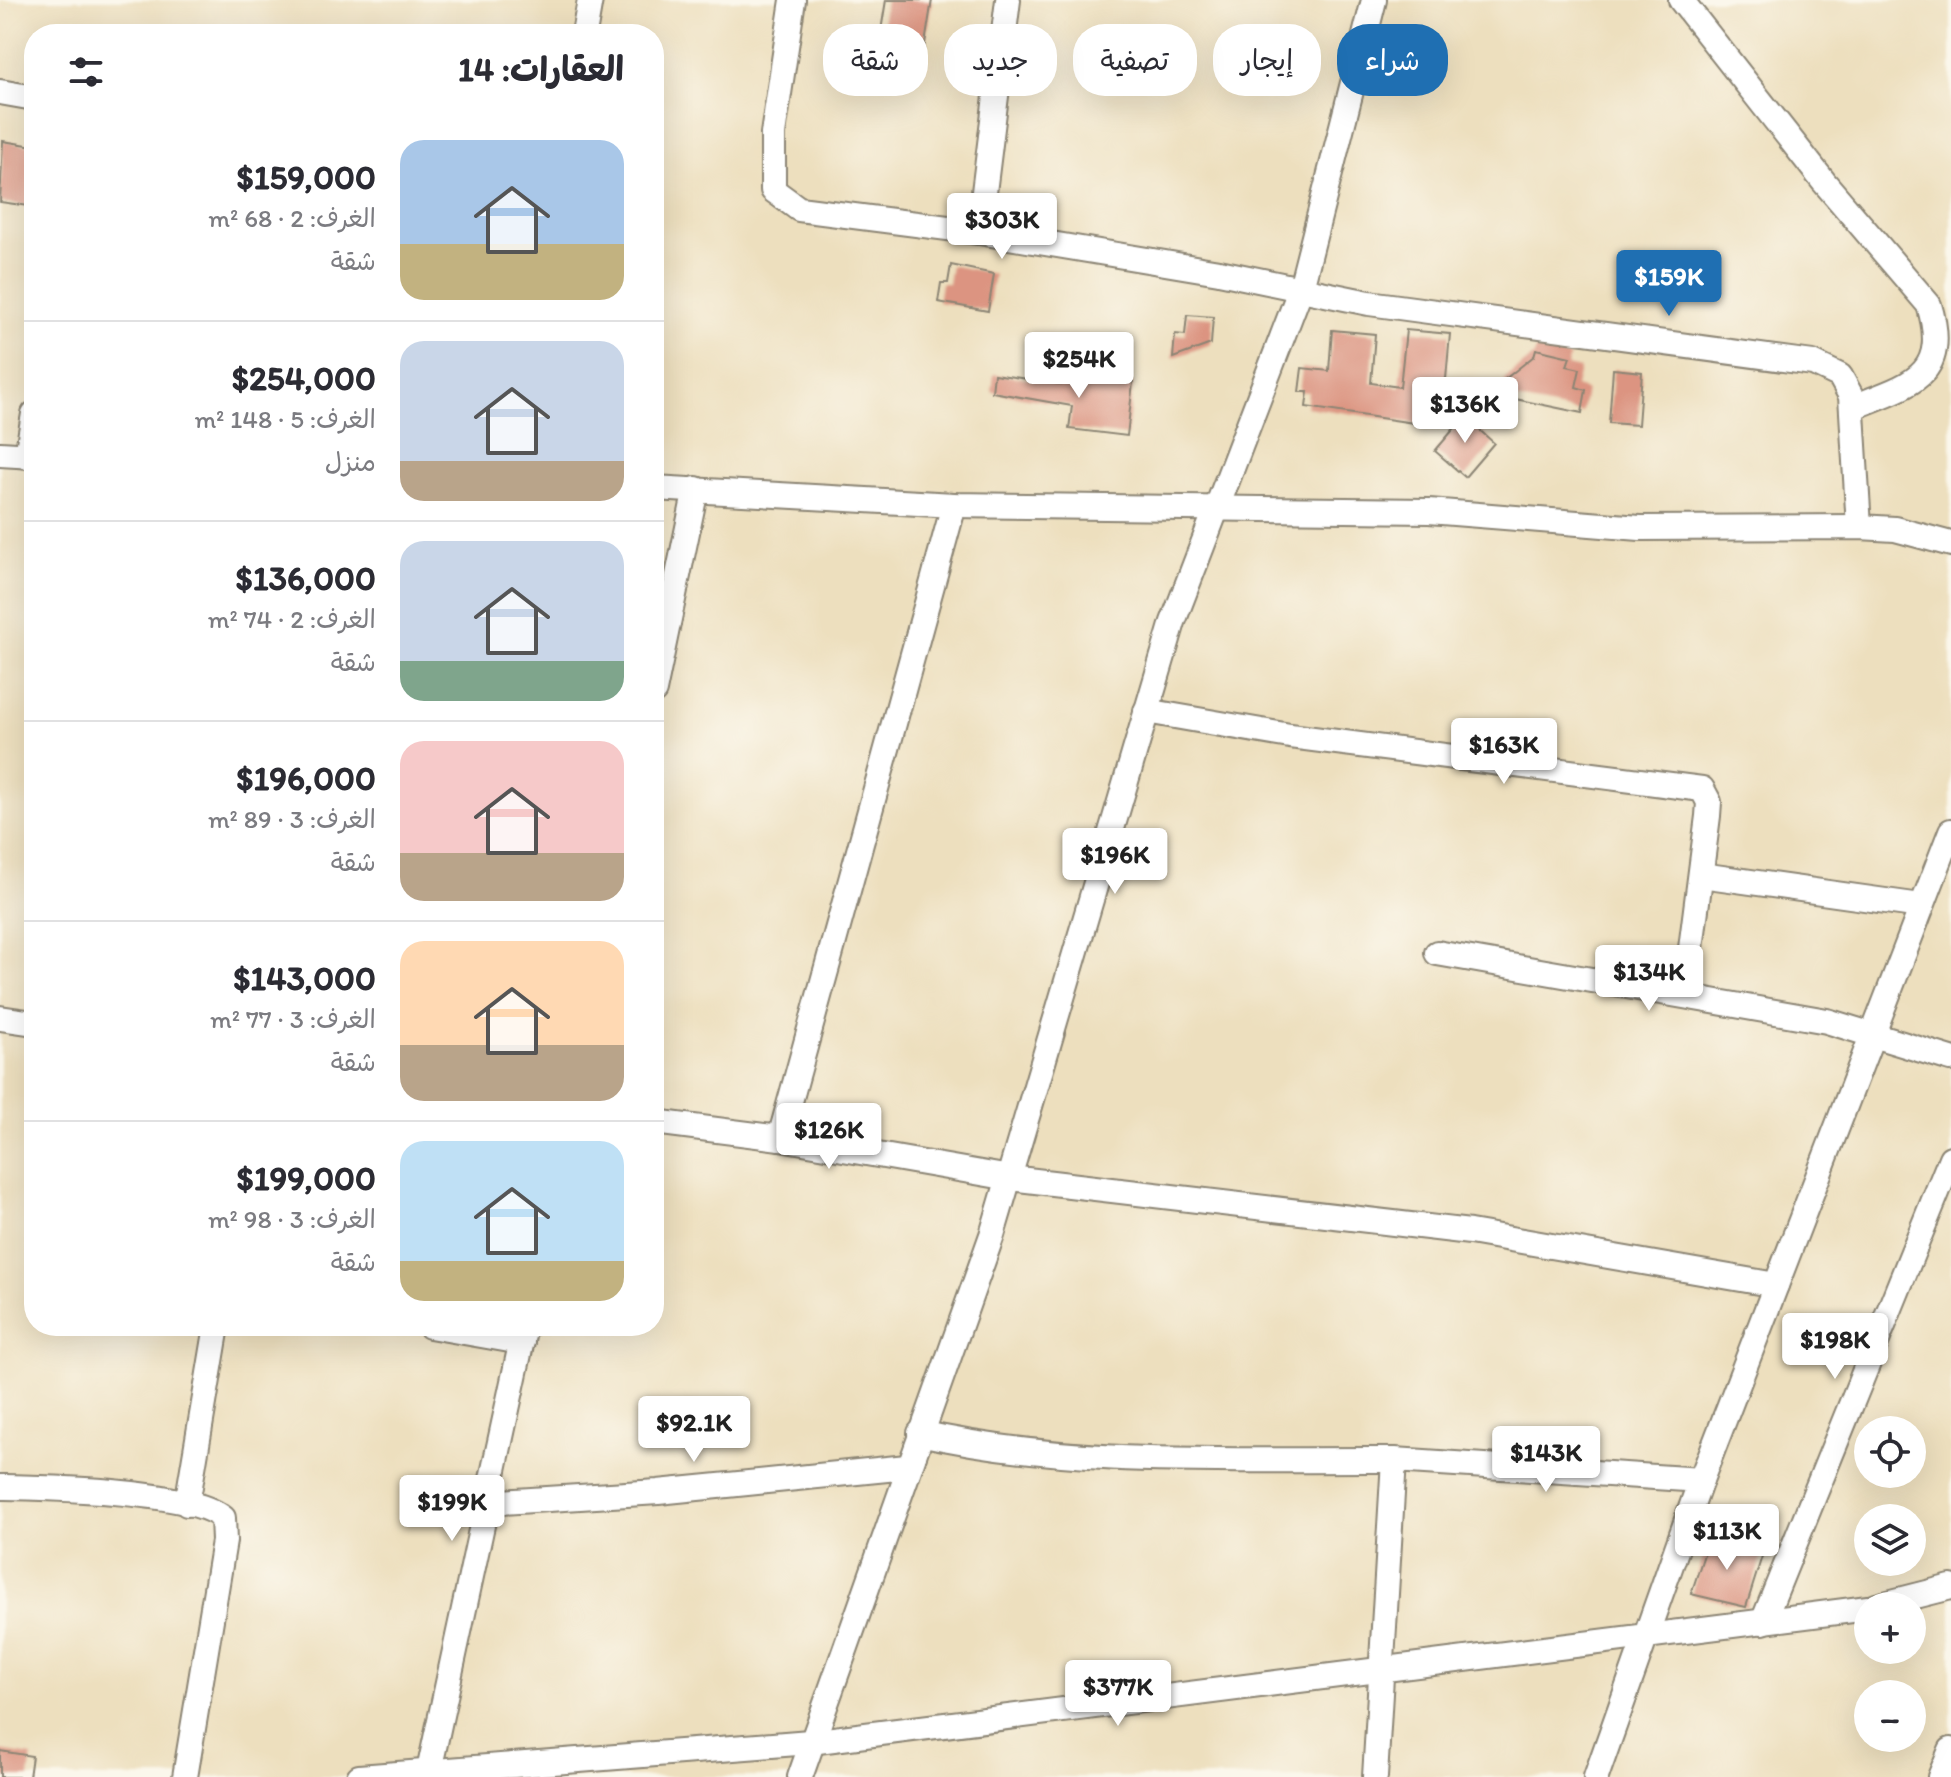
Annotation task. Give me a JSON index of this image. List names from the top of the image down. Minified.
{"page":{"chip":["شراء","إيجار","تصفية","جديد","شقة"],"heading":"العقارات: 14","list":[{"name":"$159,000","note":"الغرف: 2 · 68 m² · شقة"},{"name":"$254,000","note":"الغرف: 5 · 148 m² · منزل"},{"name":"$136,000","note":"الغرف: 2 · 74 m² · شقة"},{"name":"$196,000","note":"الغرف: 3 · 89 m² · شقة"},{"name":"$143,000","note":"الغرف: 3 · 77 m² · شقة"},{"name":"$199,000","note":"الغرف: 3 · 98 m² · شقة"}],"price":["$303K","$159K","$254K","$136K","$163K","$196K","$134K","$126K","$198K","$92.1K","$143K","$199K","$113K","$377K"],"map_buttons":["+","−"]}}
